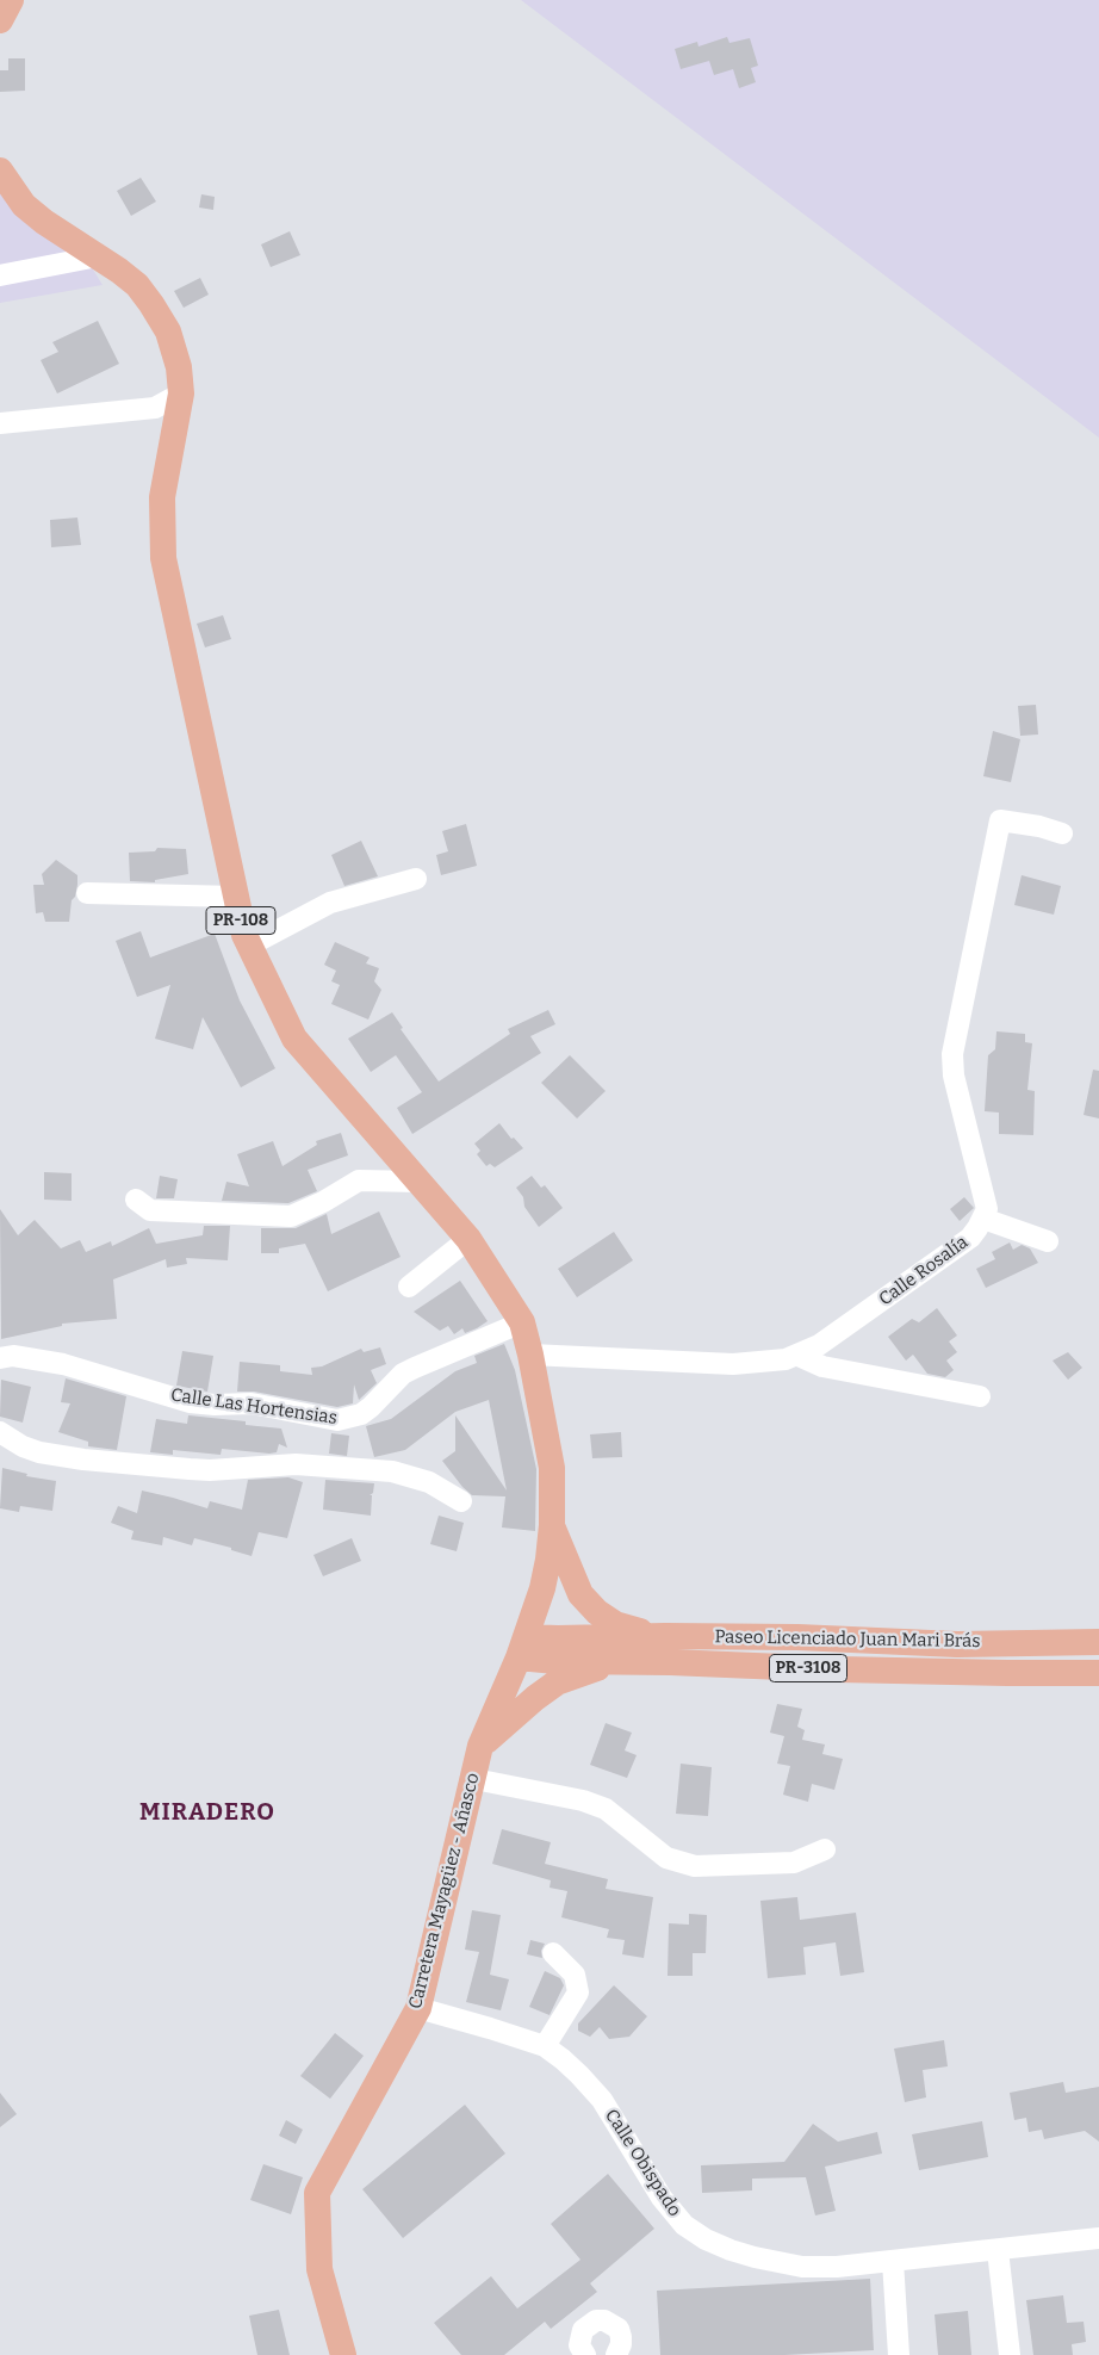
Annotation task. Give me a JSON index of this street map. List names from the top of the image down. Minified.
{"streets":{"main road":["PR-108","Paseo Licenciado Juan Mari Brás","PR-3108","Carretera Mayagüez - Añasco"],"street":["Calle Rosalía","Calle Las Hortensias","Calle Obispado"]},"crossings":[["PR-108","Calle Rosalía"],["PR-108","Calle Las Hortensias"],["PR-108","Paseo Licenciado Juan Mari Brás"],["PR-108","Carretera Mayagüez - Añasco"],["Paseo Licenciado Juan Mari Brás","Carretera Mayagüez - Añasco"],["Carretera Mayagüez - Añasco","Calle Obispado"]],"districts":["MIRADERO"]}
